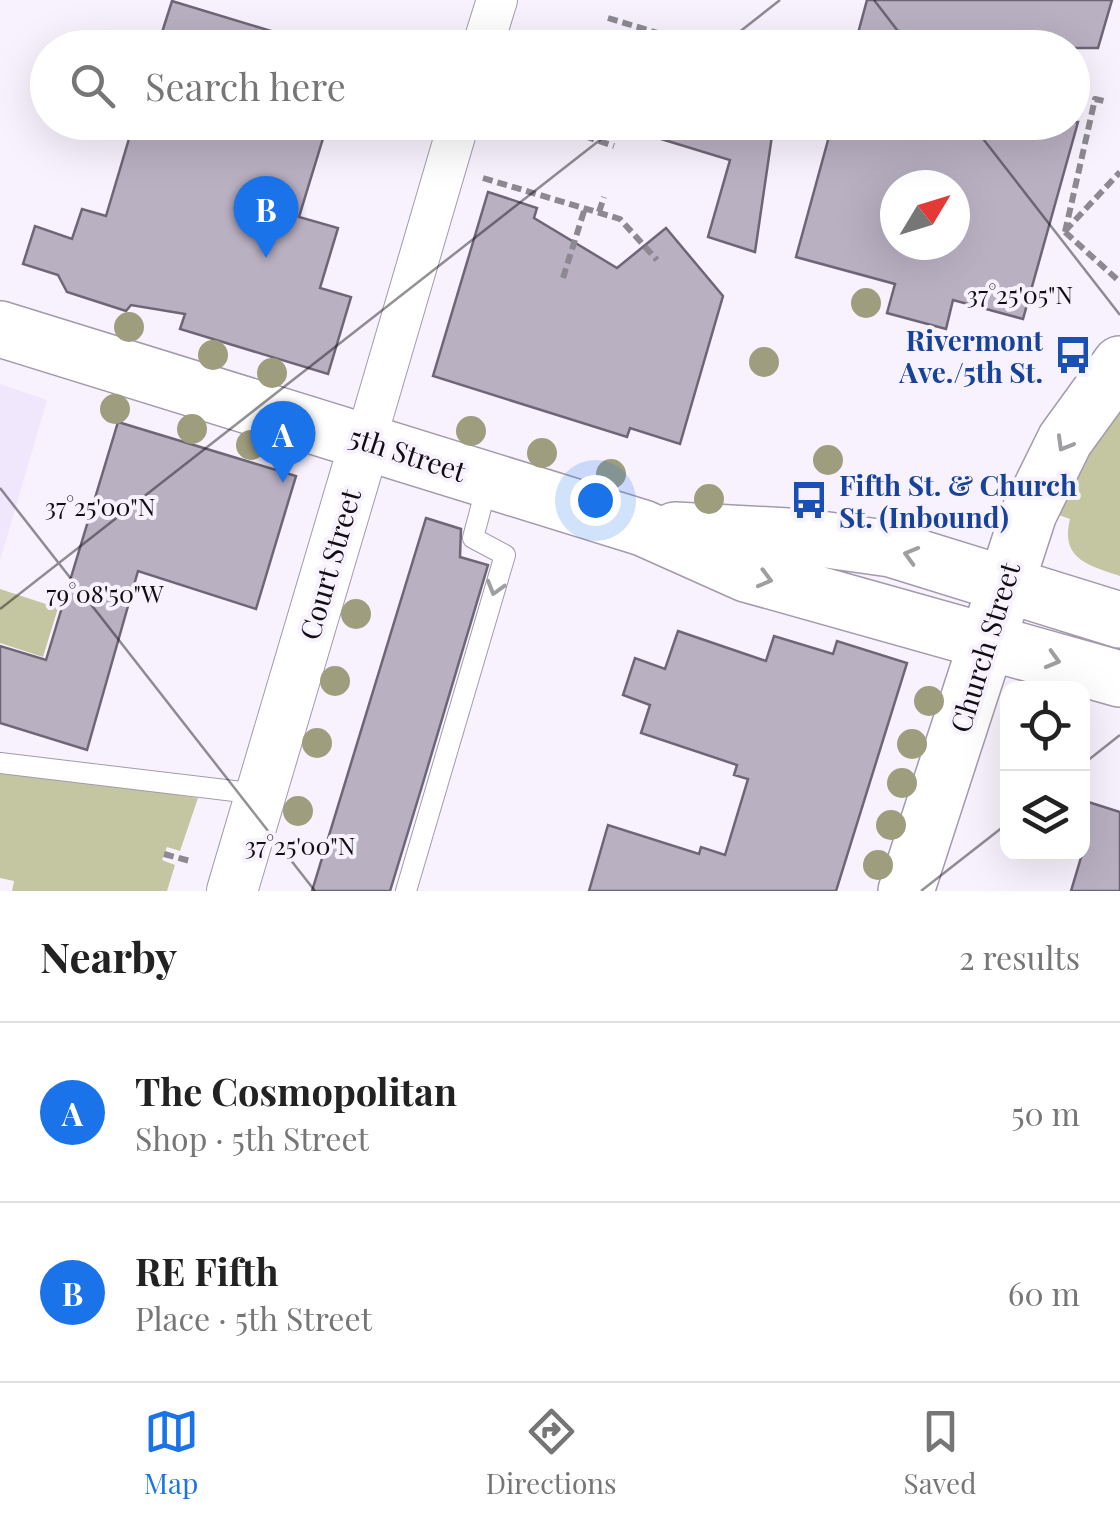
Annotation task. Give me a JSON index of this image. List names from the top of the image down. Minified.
{"streets":{"main road":["5th Street","Church Street"],"street":["Court Street"]},"crossings":[["5th Street","Court Street"],["5th Street","Church Street"]],"one_way":["Church Street"],"places":{"bus stop":["Rivermont Ave./5th St.","Fifth St. & Church St. (Inbound)"]},"north":"top right","page":{"search":"Search here","pins":["B","A"],"heading":["Nearby","2 results"],"list":[{"mark":"A","name":"The Cosmopolitan","note":"Shop · 5th Street","value":"50 m"},{"mark":"B","name":"RE Fifth","note":"Place · 5th Street","value":"60 m"}],"nav":["Map","Directions","Saved"]},"coordinates":["37°25'05\"N","37°25'00\"N","79°08'50\"W"]}
